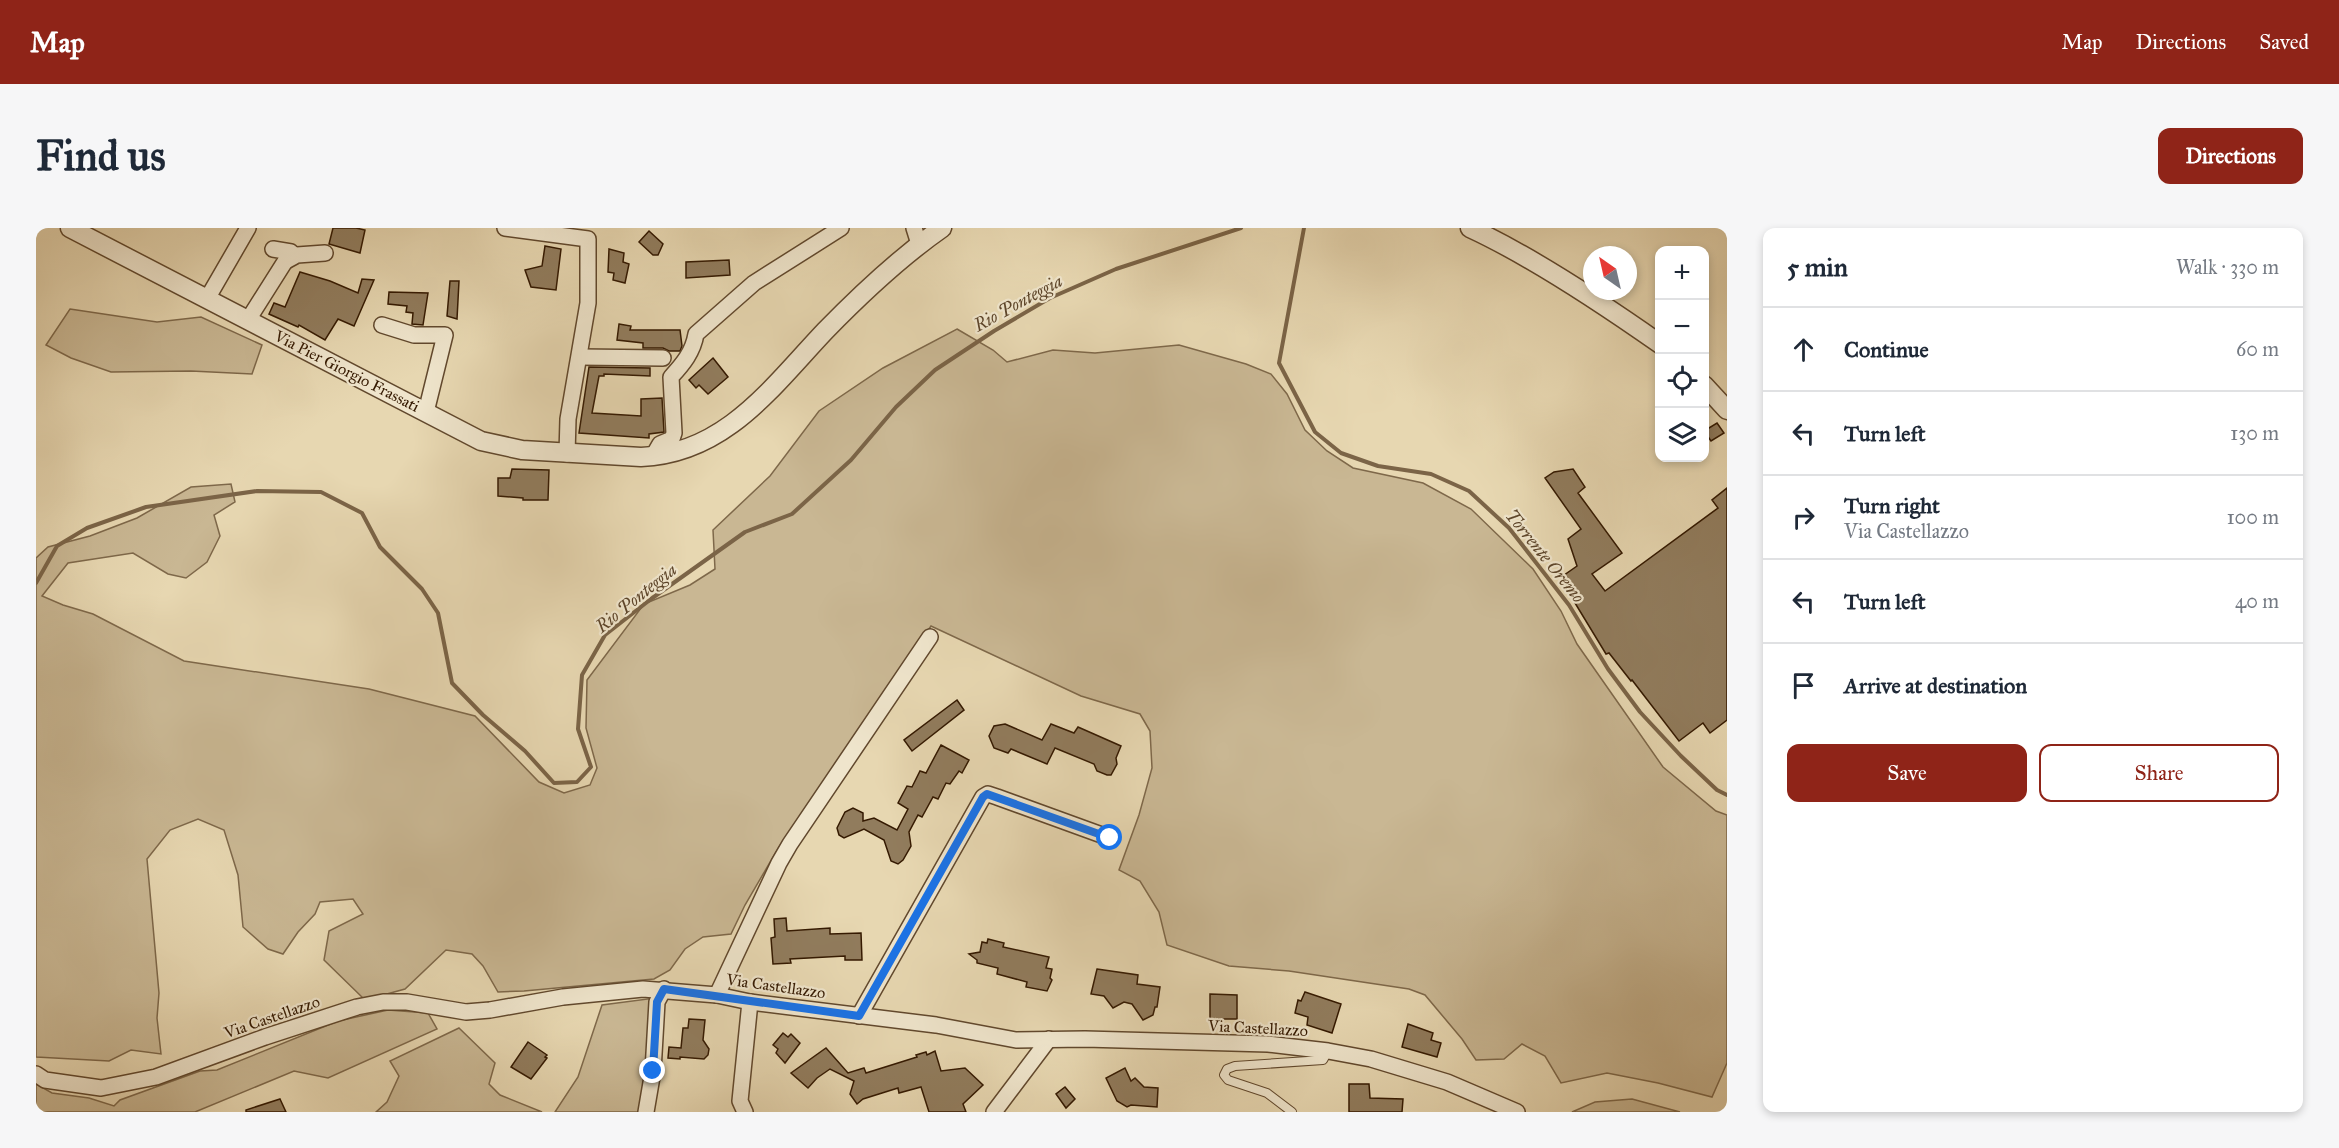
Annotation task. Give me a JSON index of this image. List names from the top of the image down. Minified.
{"streets":{"street":["Via Pier Giorgio Frassati","Via Castellazzo"]},"water":["Rio Ponteggia","Torrente Oremo"],"north":"top left","page":{"header":"Map","nav":["Map","Directions","Saved"],"buttons":["Directions",["Save","Share"]],"title":"Find us","heading":["5 min","Walk · 330 m"],"map_buttons":["+","−"],"list":[["Continue","60 m"],["Turn left","130 m"],["Turn right","Via Castellazzo","100 m"],["Turn left","40 m"],"Arrive at destination"]}}
